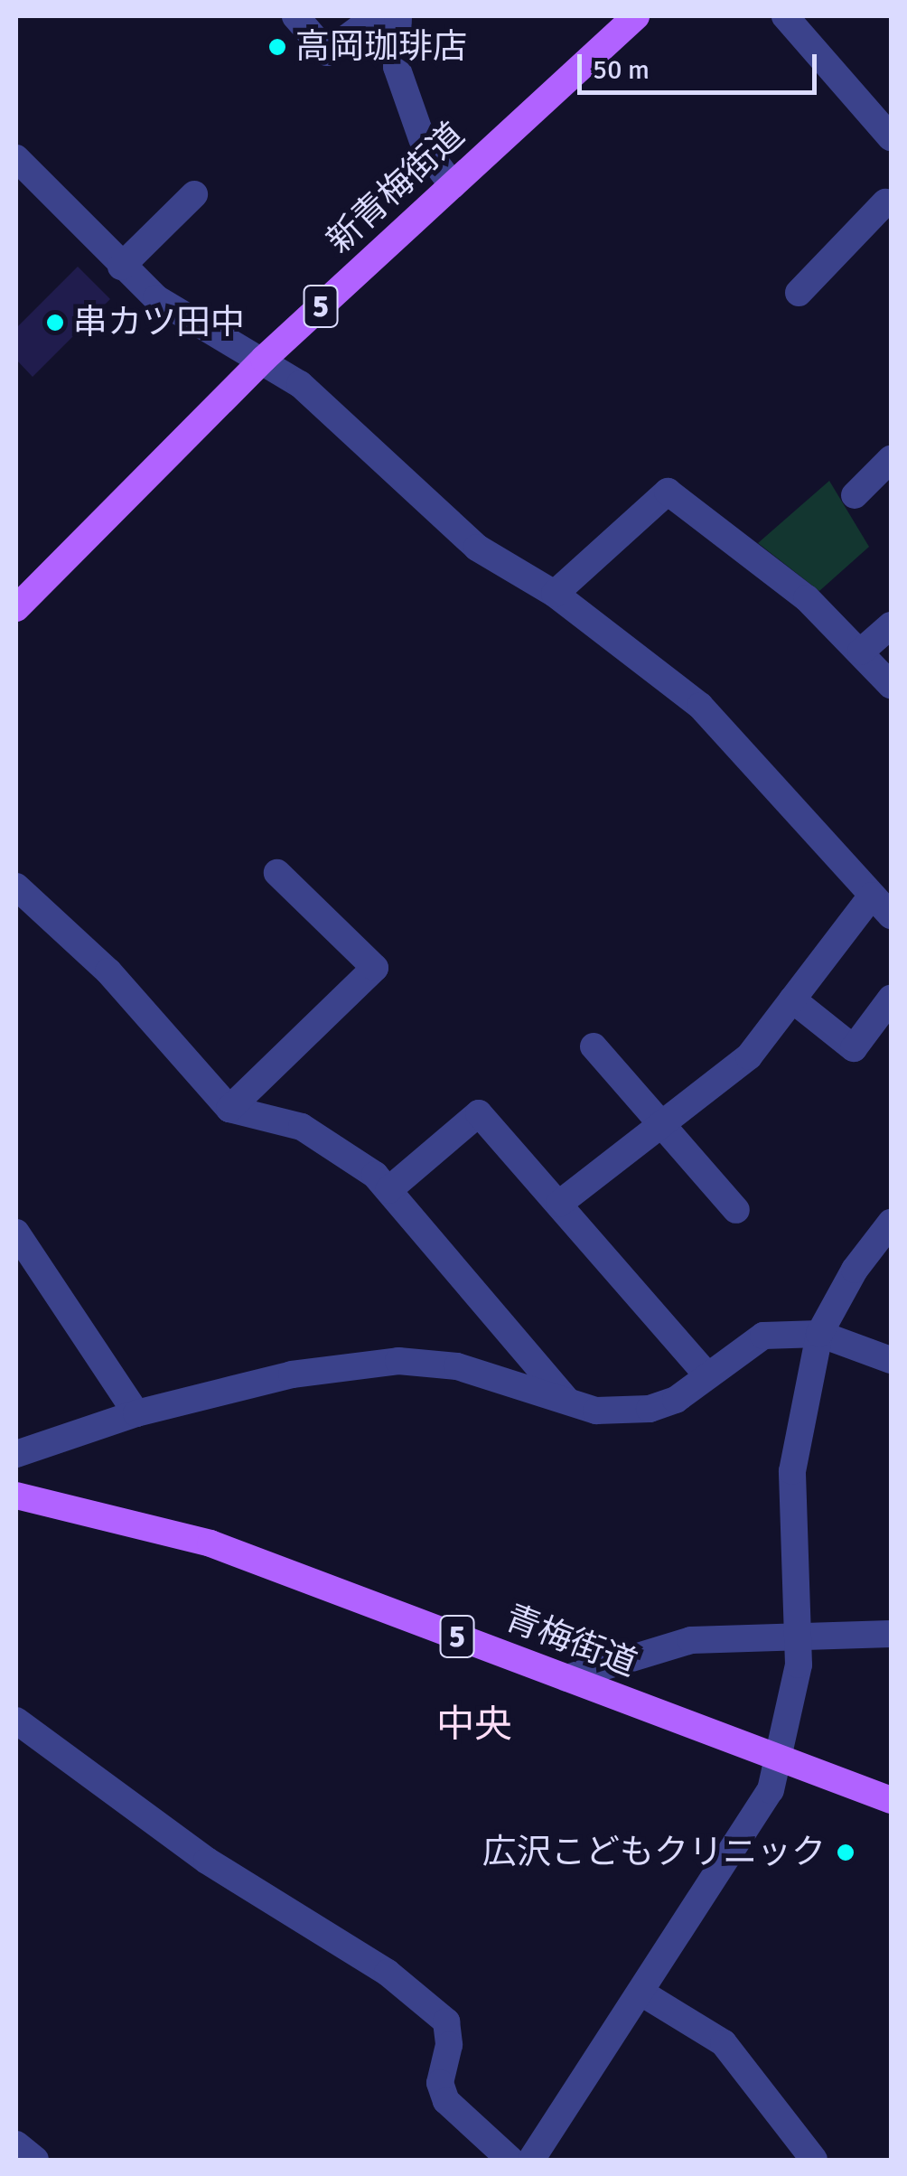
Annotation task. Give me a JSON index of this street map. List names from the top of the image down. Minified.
{"streets":{"main road":["新青梅街道","5","青梅街道"]},"districts":["中央"],"places":["高岡珈琲店","串カツ田中","広沢こどもクリニック"],"scale_bar":"50 m"}
